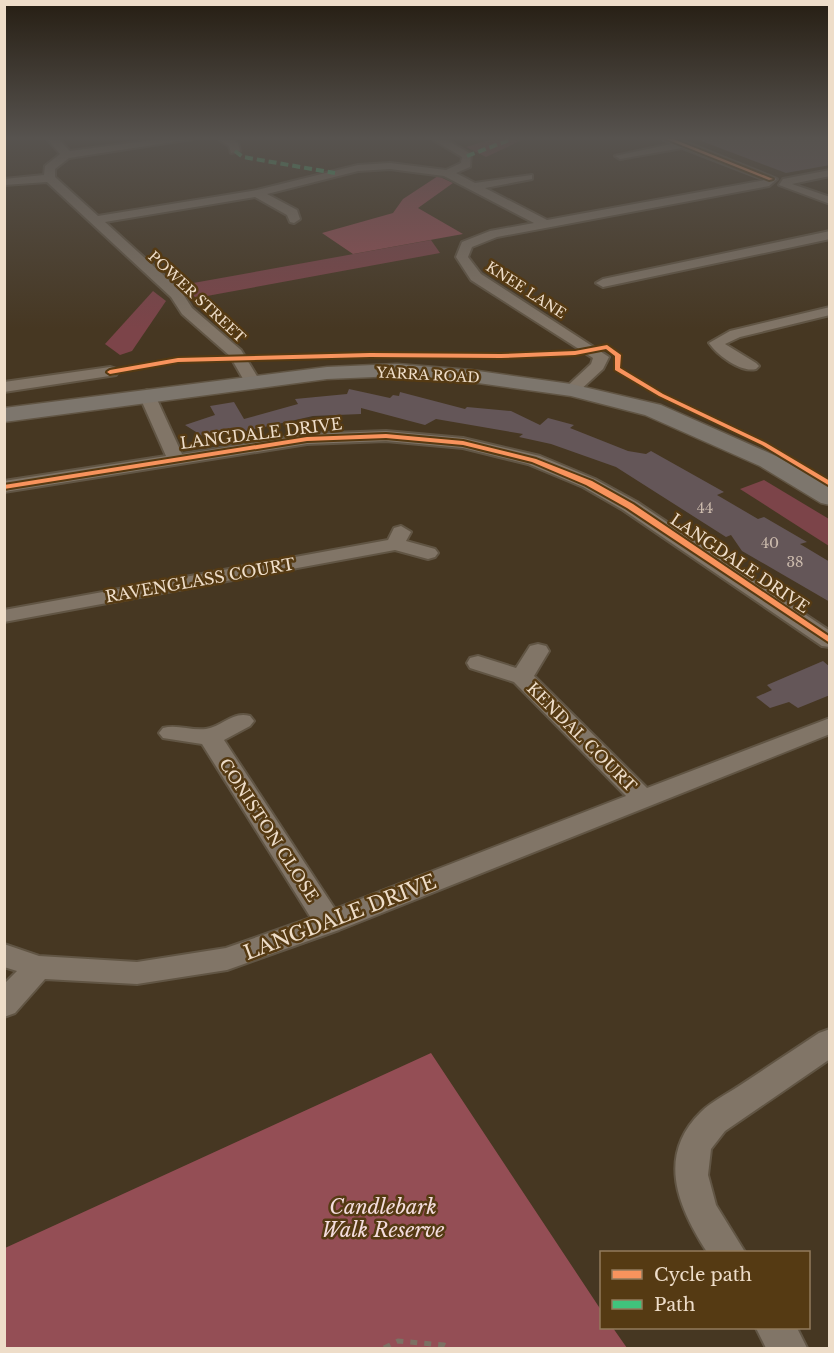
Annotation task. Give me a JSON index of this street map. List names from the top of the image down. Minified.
{"streets":{"main road":["YARRA ROAD"],"street":["KNEE LANE","POWER STREET","LANGDALE DRIVE","RAVENGLASS COURT","KENDAL COURT","CONISTON CLOSE"]},"crossings":[["KNEE LANE","YARRA ROAD"],["POWER STREET","YARRA ROAD"],["LANGDALE DRIVE","KENDAL COURT"],["LANGDALE DRIVE","CONISTON CLOSE"]],"parks":["Candlebark Walk Reserve"],"house_numbers":["44","40","38"],"legend":["Cycle path","Path"]}
